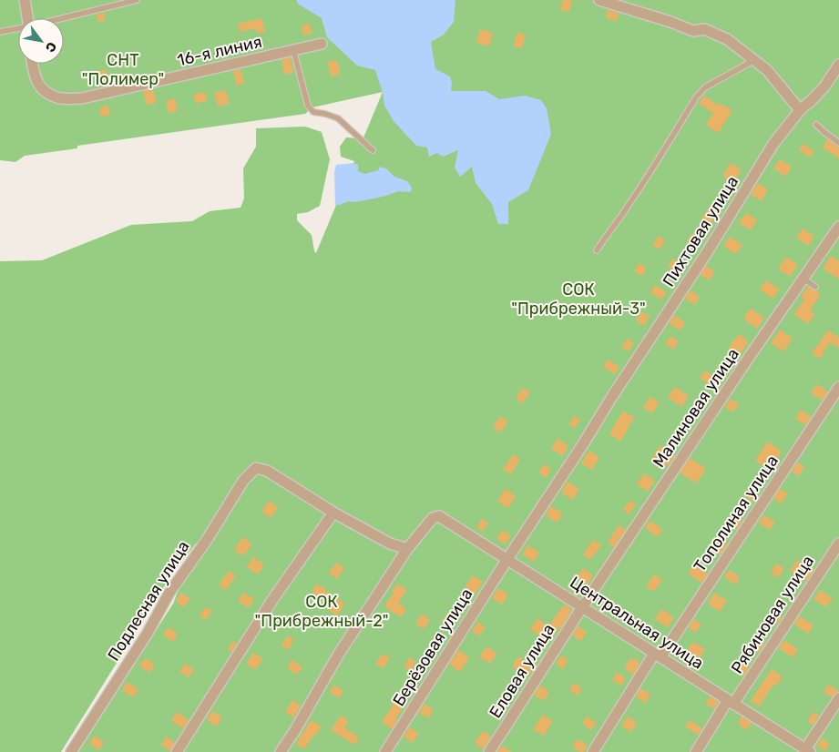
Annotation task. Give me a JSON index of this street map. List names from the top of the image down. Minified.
{"streets":{"street":["16-я линия","Пихтовая улица","Малиновая улица","Тополиная улица","Подлесная улица","Рябиновая улица","Центральная улица","Берёзовая улица","Еловая улица"]},"crossings":[["Пихтовая улица","Центральная улица"],["Пихтовая улица","Берёзовая улица"],["Малиновая улица","Центральная улица"],["Малиновая улица","Еловая улица"],["Тополиная улица","Центральная улица"],["Рябиновая улица","Центральная улица"],["Центральная улица","Берёзовая улица"],["Центральная улица","Еловая улица"]],"parks":["СНТ \"Полимер\"","СОК \"Прибрежный-3\"","СОК \"Прибрежный-2\""],"north":"bottom right"}
